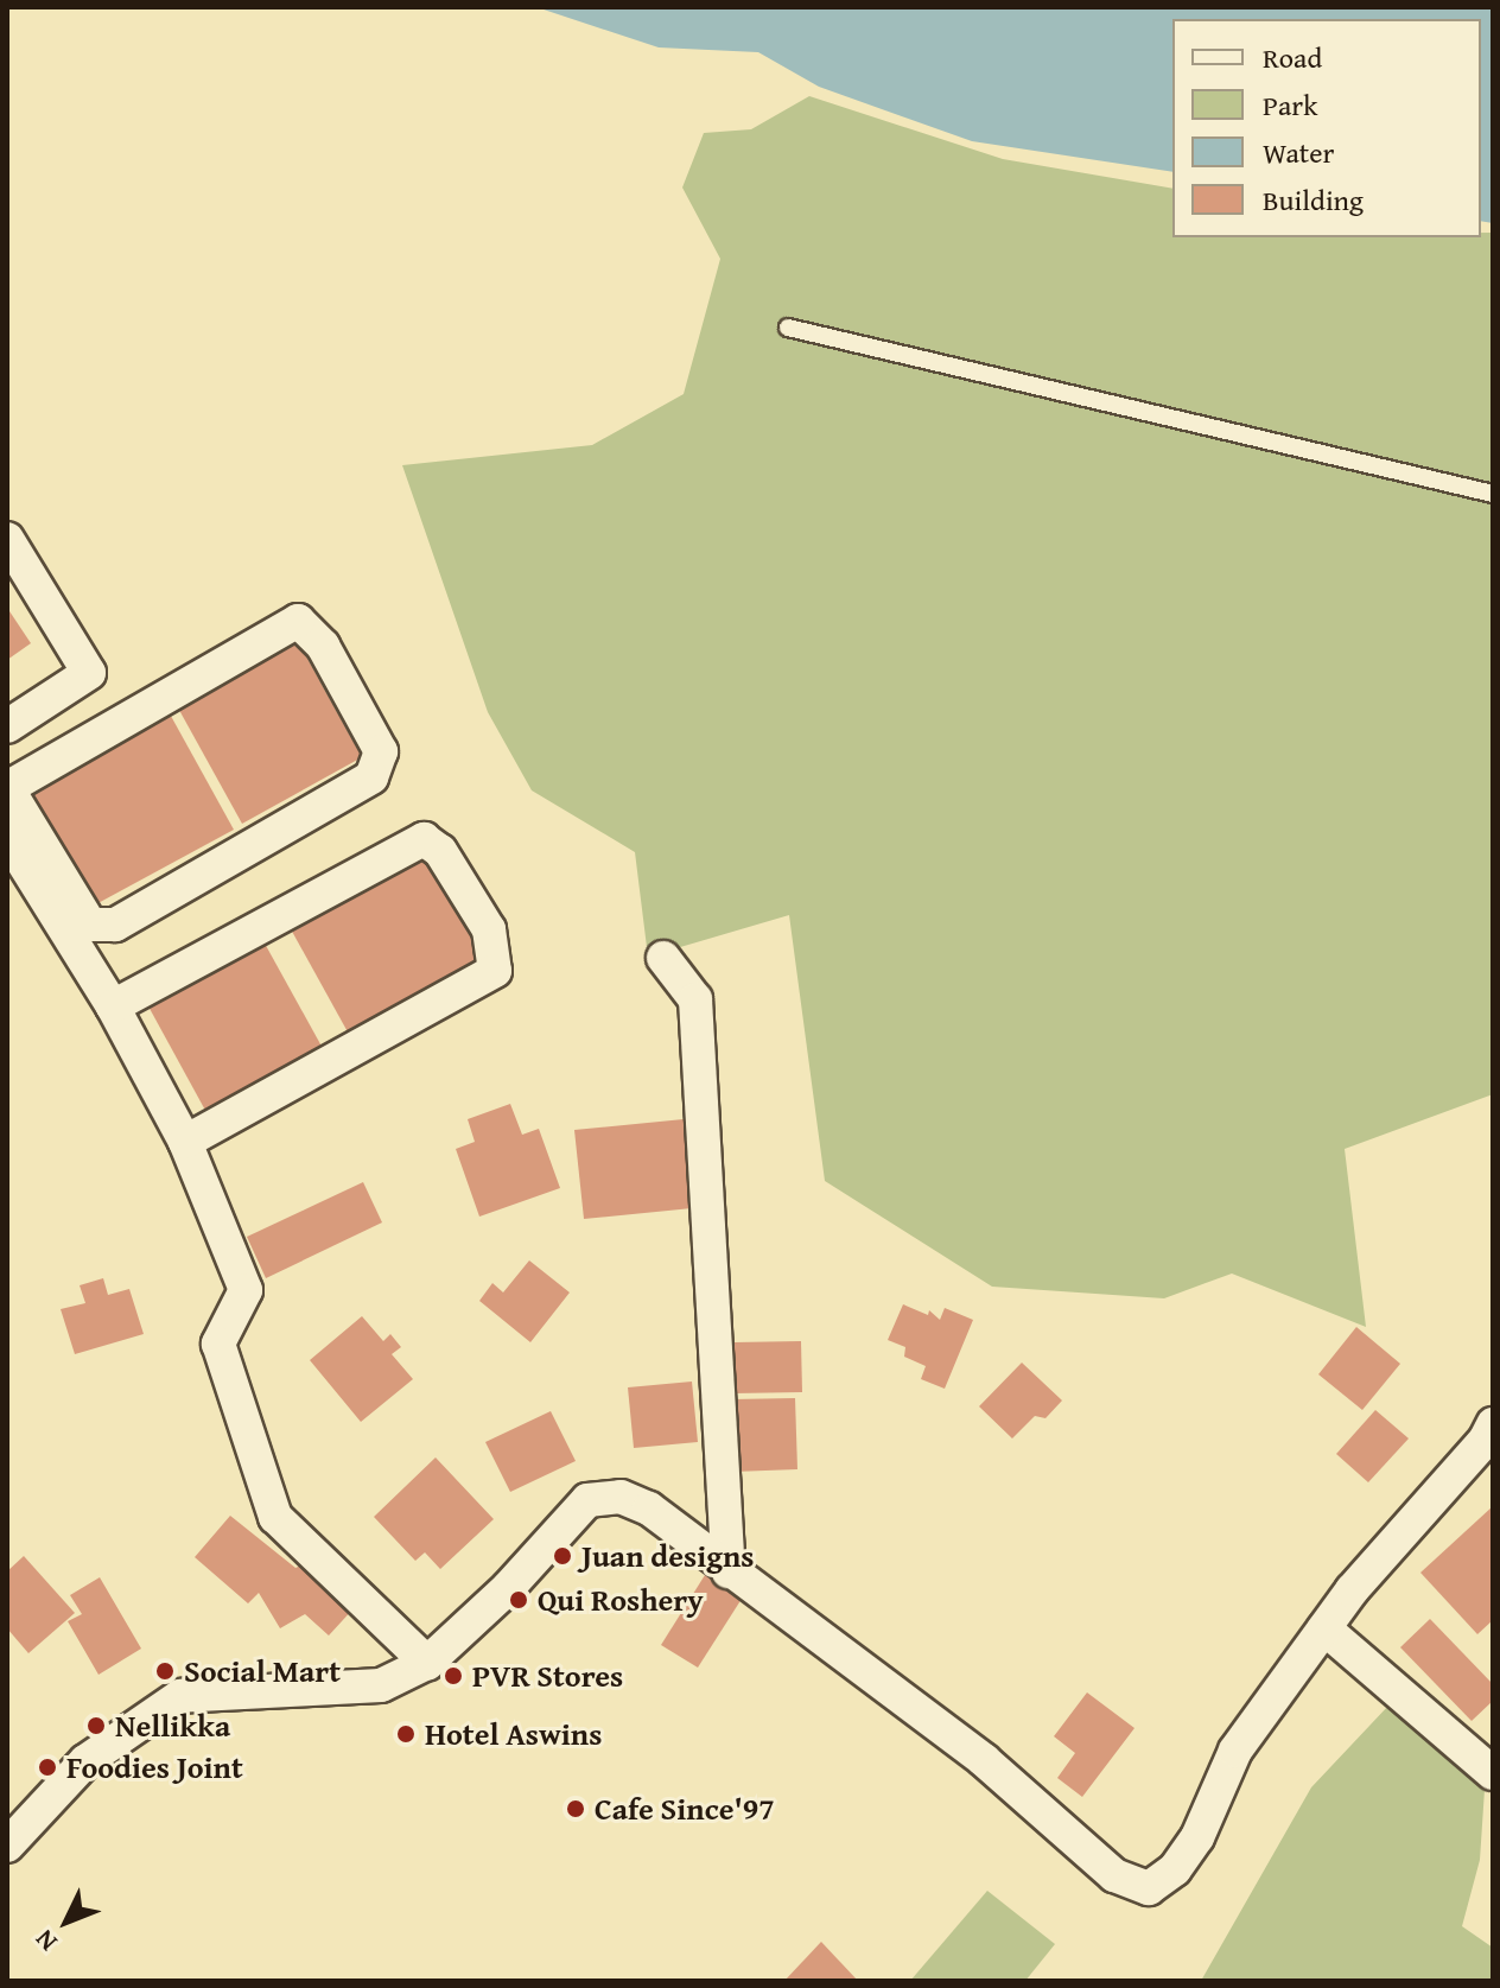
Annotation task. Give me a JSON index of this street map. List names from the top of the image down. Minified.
{"places":["Juan designs","Qui Roshery","Social Mart","PVR Stores","Nellikka","Hotel Aswins","Foodies Joint","Cafe Since'97"],"legend":["Road","Park","Water","Building"],"north":"bottom left"}
